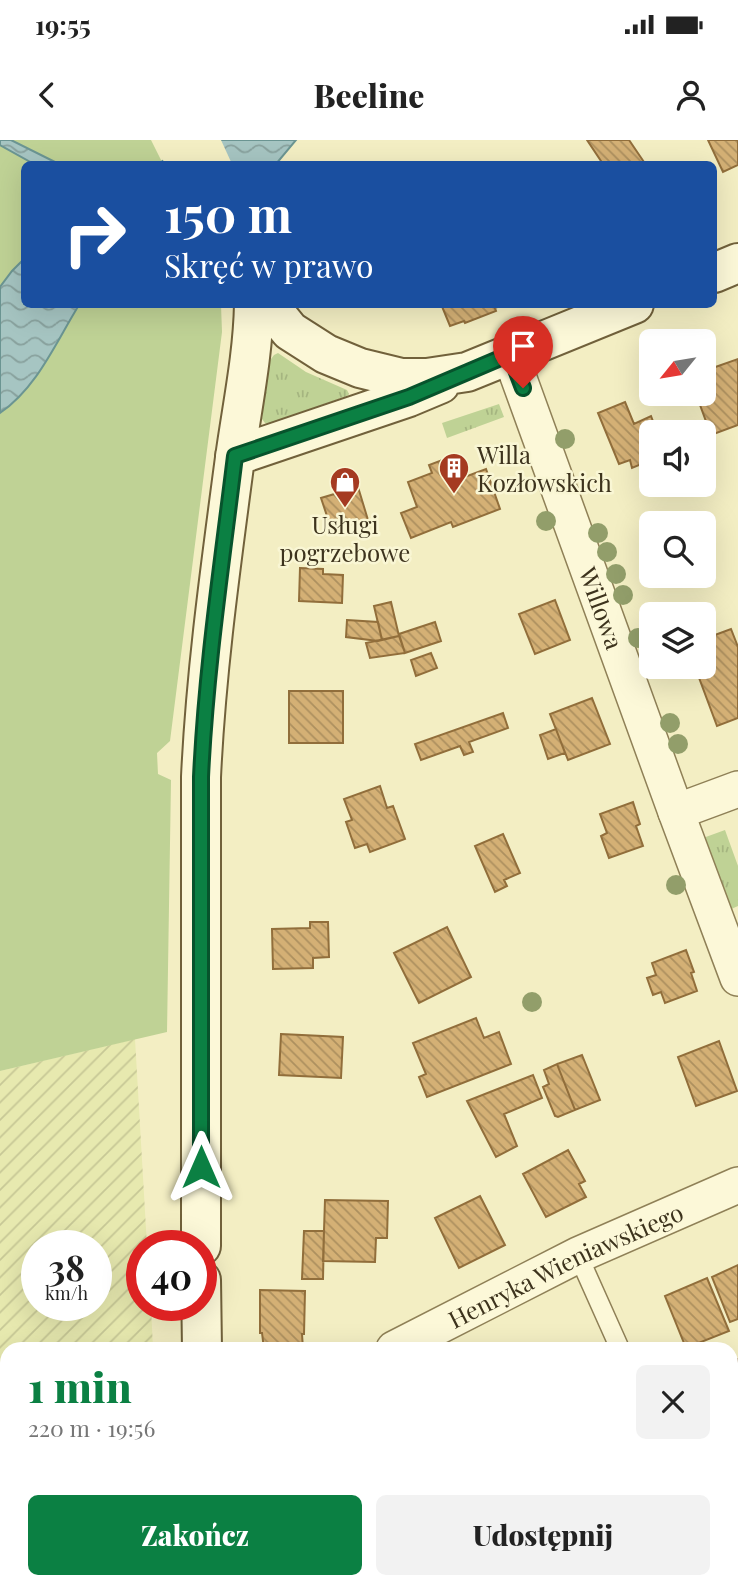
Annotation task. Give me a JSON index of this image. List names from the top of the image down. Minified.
{"streets":{"street":["Willowa","Henryka Wieniawskiego"]},"places":{"building":["Willa Kozłowskich"],"shop":["Usługi pogrzebowe"]},"north":"bottom left","page":{"status":"19:55","header":"Beeline","turn":["150 m","Skręć w prawo"],"speed":"38 km/h","limit":"40","heading":["1 min","220 m · 19:56"],"buttons":["Zakończ","Udostępnij"]}}
